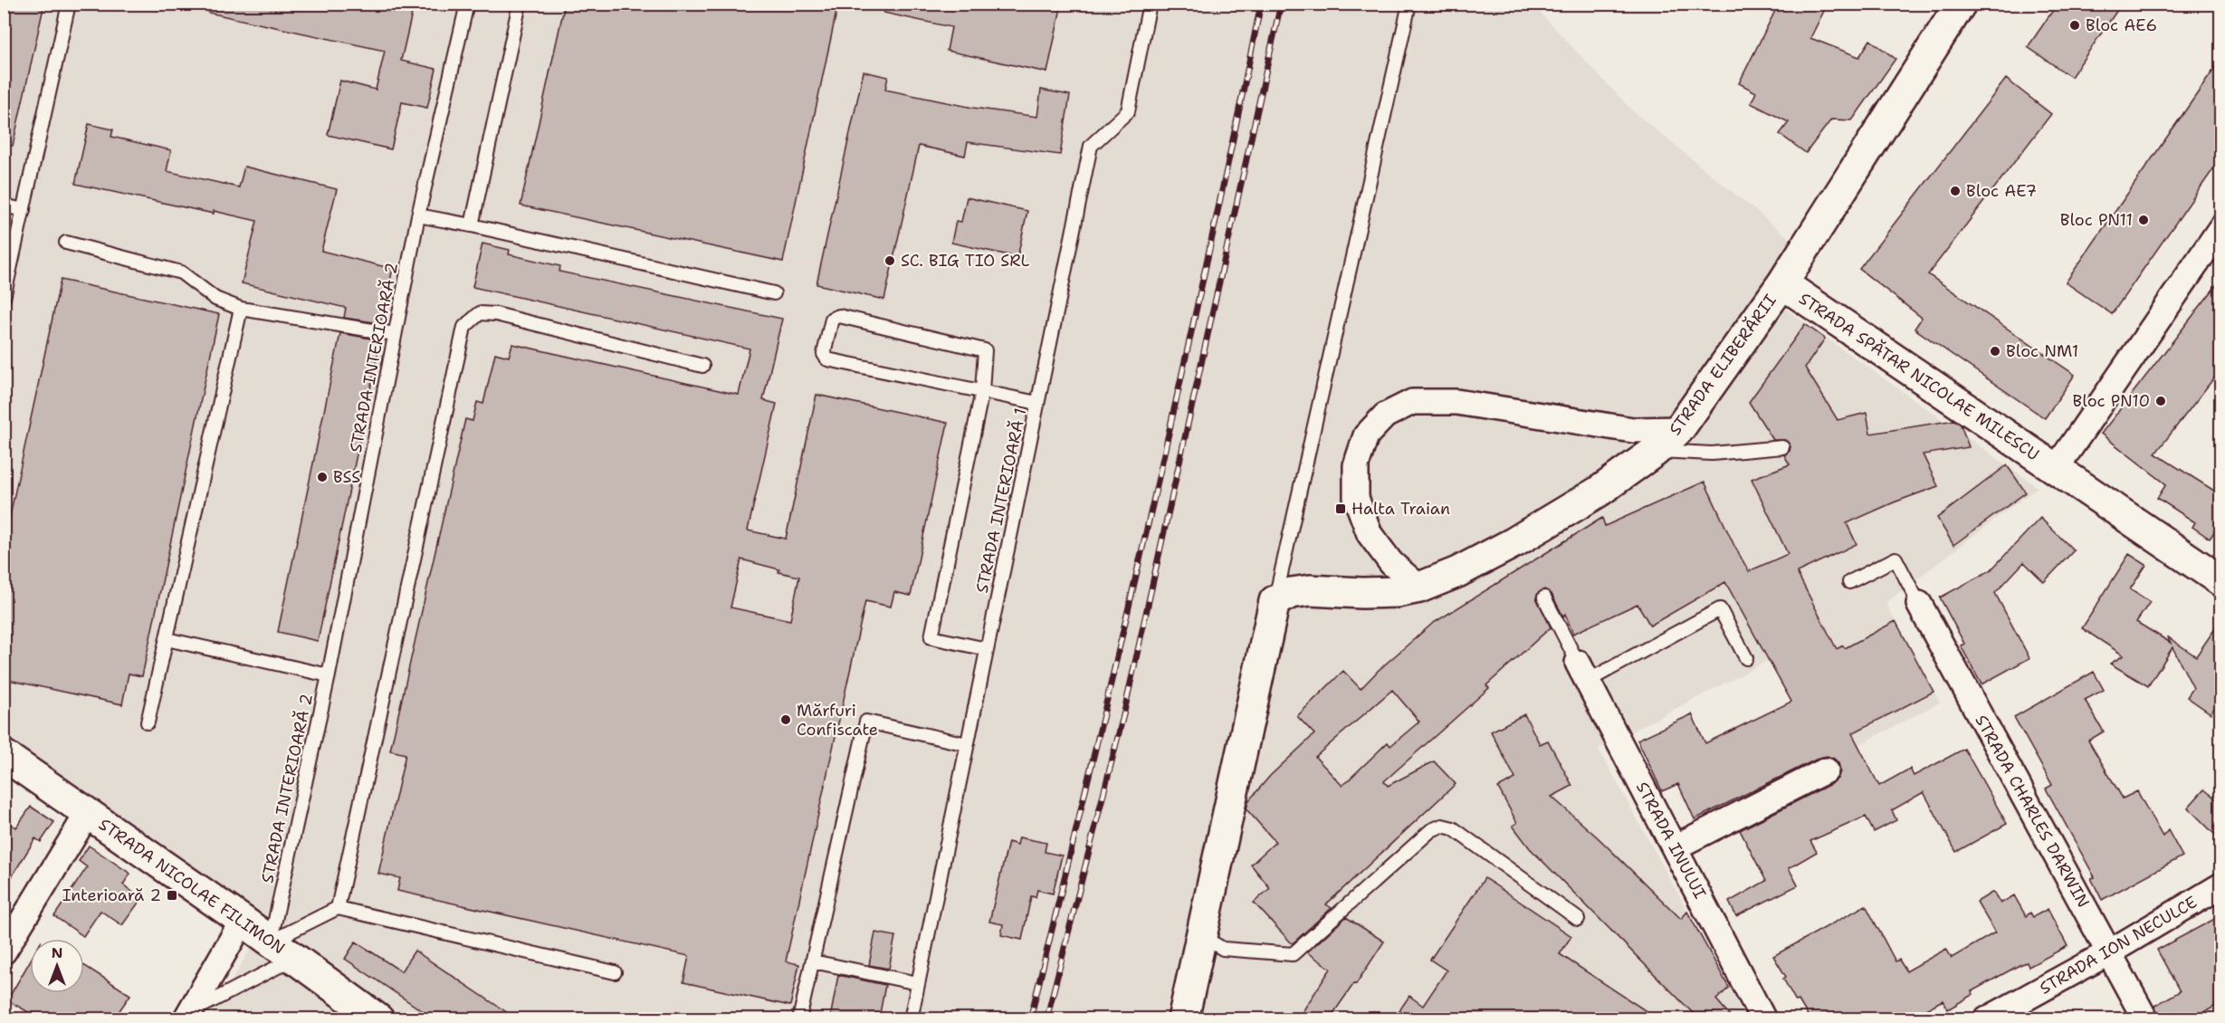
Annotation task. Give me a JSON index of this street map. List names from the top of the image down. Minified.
{"streets":{"street":["STRADA ELIBERĂRII","STRADA SPĂTAR NICOLAE MILESCU","STRADA CHARLES DARWIN","STRADA INULUI","STRADA NICOLAE FILIMON","STRADA ION NECULCE"],"lane":["STRADA INTERIOARĂ 2","STRADA INTERIOARĂ 1"]},"crossings":[["STRADA INTERIOARĂ 2","STRADA NICOLAE FILIMON"],["STRADA ELIBERĂRII","STRADA SPĂTAR NICOLAE MILESCU"],["STRADA CHARLES DARWIN","STRADA ION NECULCE"]],"places":{"other":["Bloc AE6","Bloc AE7","Bloc PN11","SC. BIG TIO SRL","Bloc NM1","Bloc PN10","BSS","Mărfuri Confiscate"],"transit":["Halta Traian","Interioară 2"]},"north":"top"}
